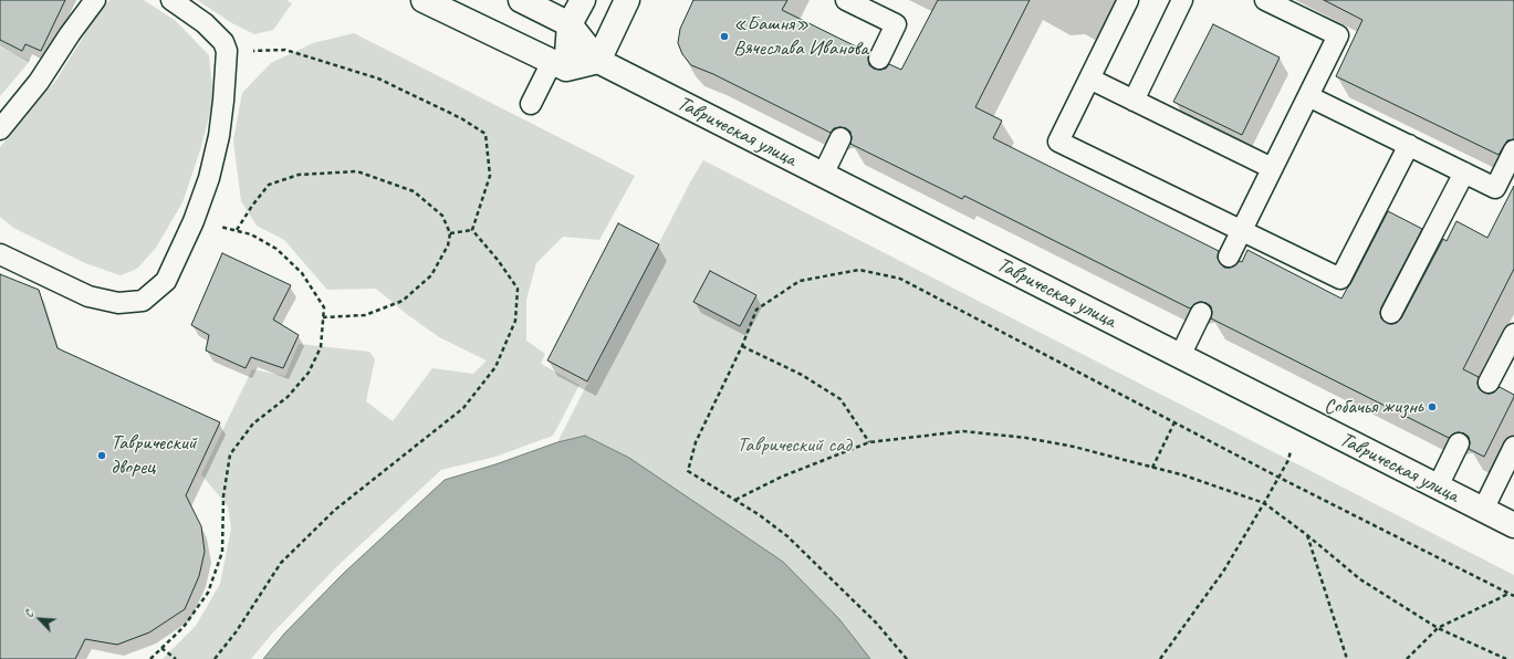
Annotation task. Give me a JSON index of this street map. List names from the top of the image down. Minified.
{"streets":{"street":["Таврическая улица"]},"parks":["Таврический сад"],"places":["«Башня» Вячеслава Иванова","Собачья жизнь","Таврический дворец"],"north":"top left"}
